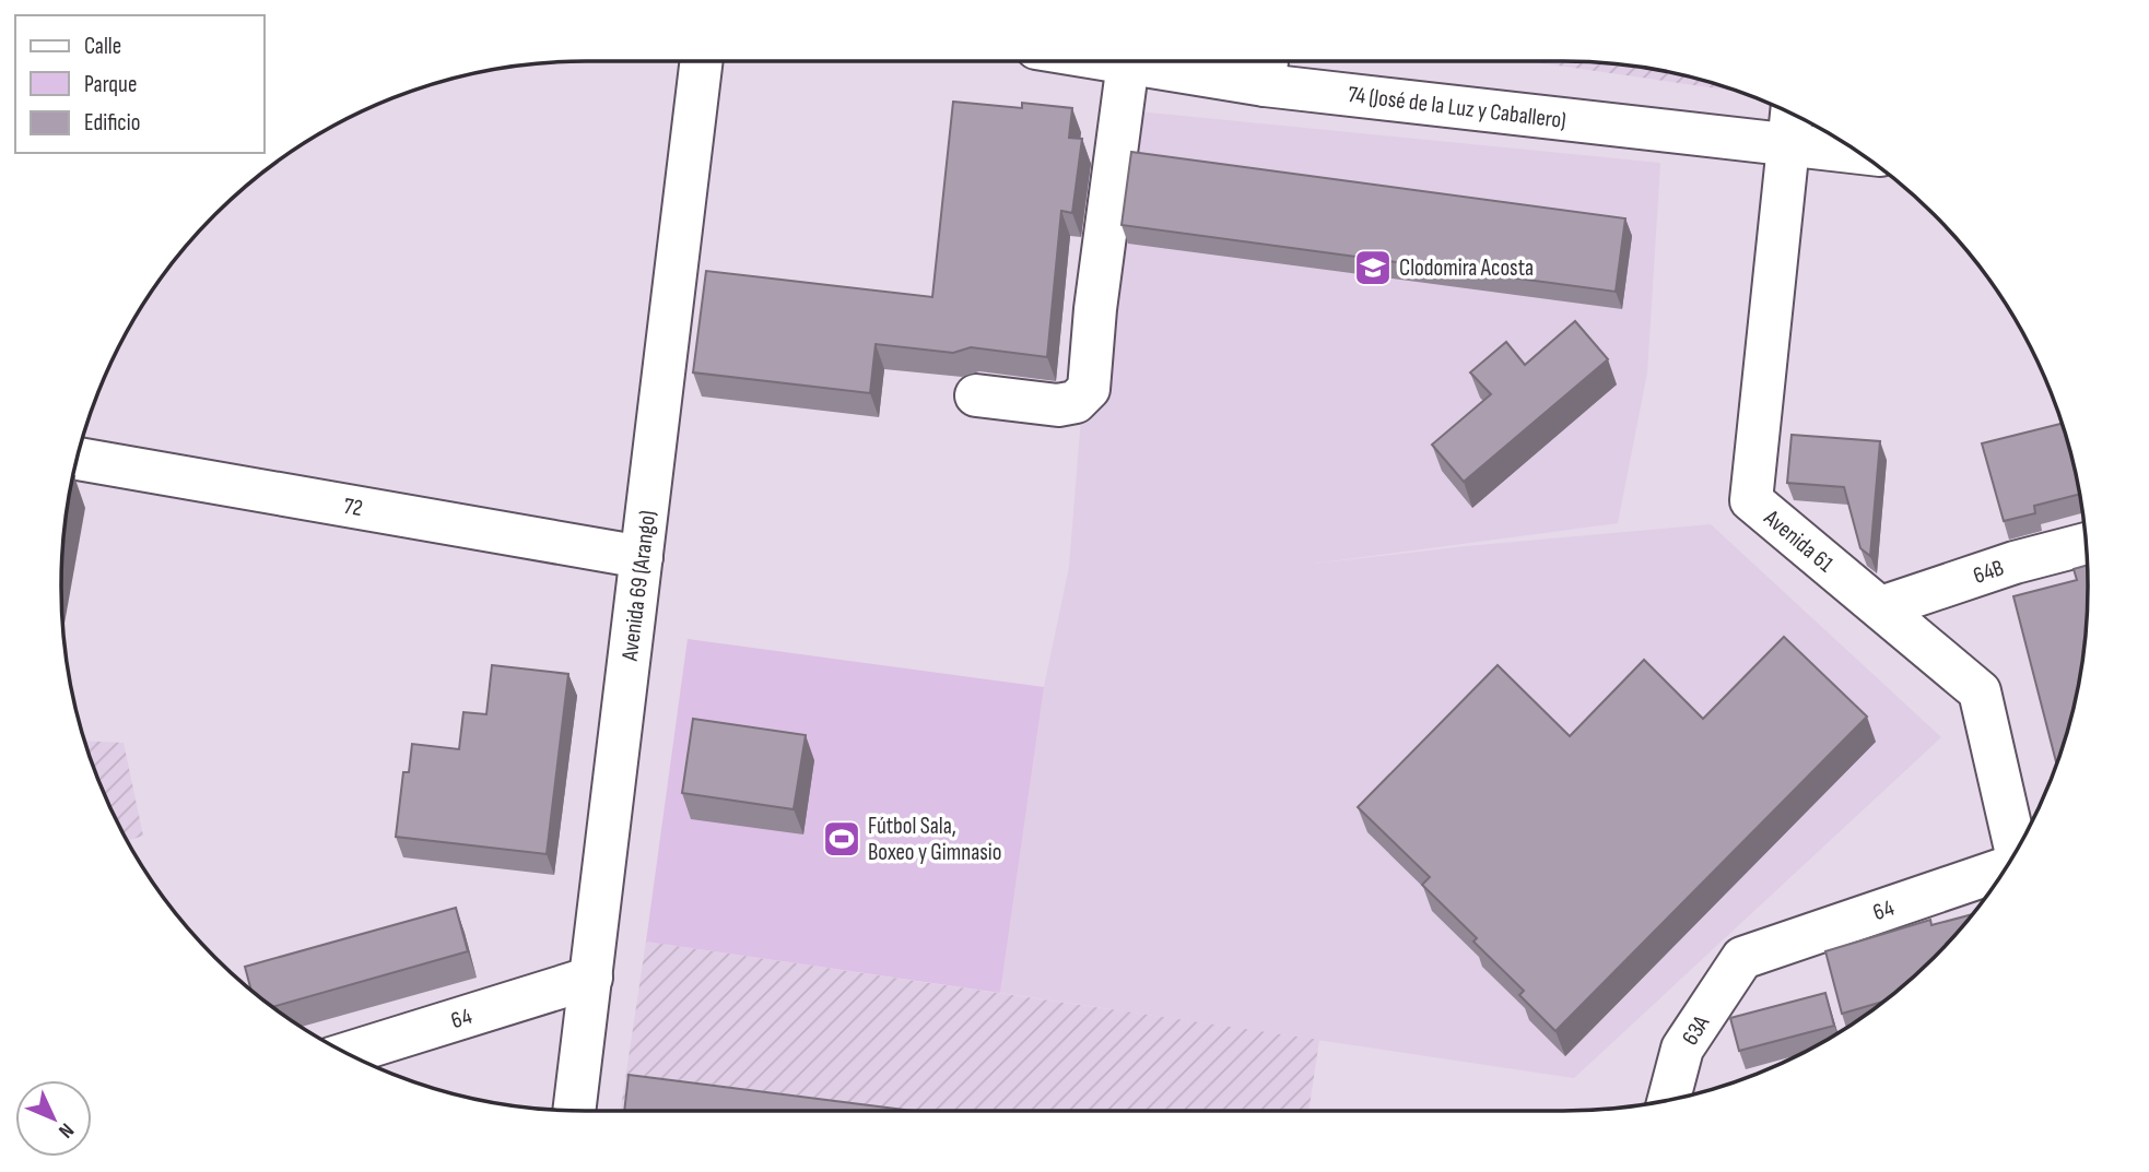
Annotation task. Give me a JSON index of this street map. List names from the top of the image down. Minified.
{"streets":{"street":["74 (José de la Luz y Caballero)","72","Avenida 61","64B","Avenida 69 (Arango)","64","63A"]},"crossings":[["74 (José de la Luz y Caballero)","Avenida 61"],["72","Avenida 69 (Arango)"],["Avenida 61","64B"],["Avenida 69 (Arango)","64"],["64","63A"]],"places":{"school or university":["Clodomira Acosta"],"sports":["Fútbol Sala, Boxeo y Gimnasio"]},"legend":["Calle","Parque","Edificio"],"north":"bottom right"}
